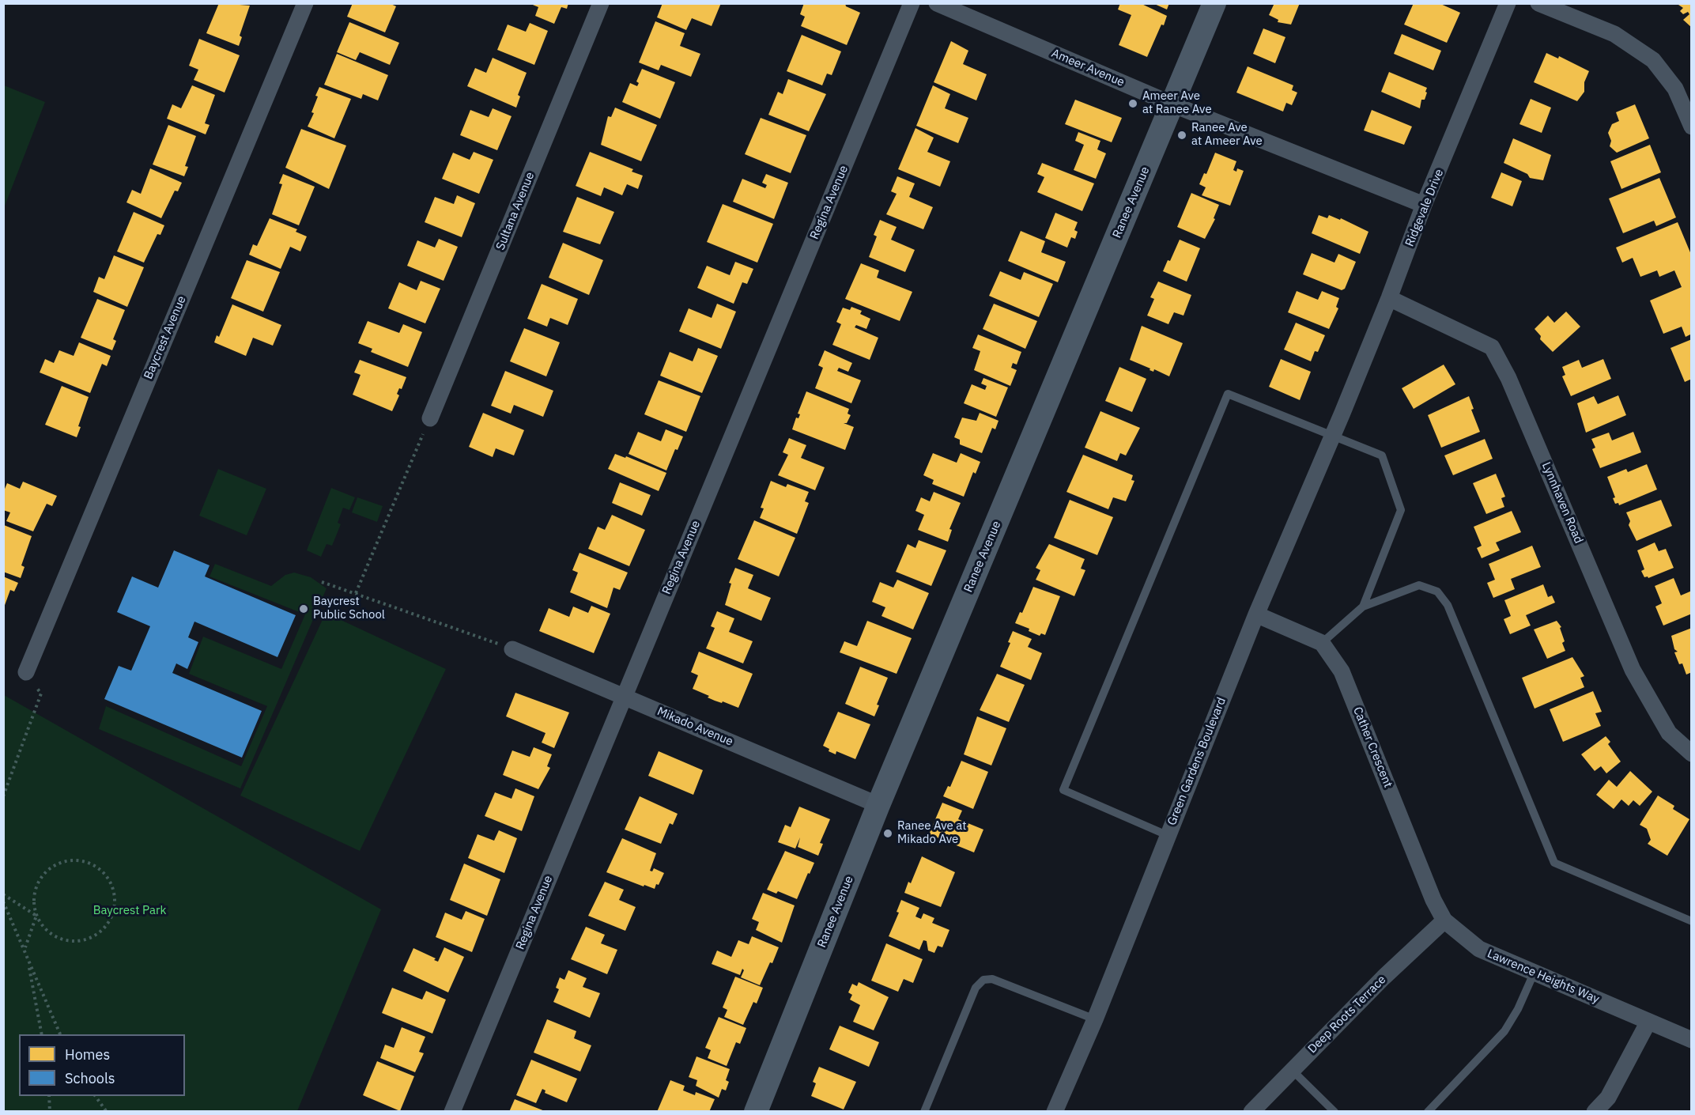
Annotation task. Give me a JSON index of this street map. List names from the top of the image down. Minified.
{"streets":{"street":["Ameer Avenue","Regina Avenue","Ranee Avenue","Ridgevale Drive","Sultana Avenue","Baycrest Avenue","Lynnhaven Road","Mikado Avenue","Cather Crescent","Green Gardens Boulevard","Lawrence Heights Way","Deep Roots Terrace"]},"crossings":[["Ameer Avenue","Ranee Avenue"],["Ameer Avenue","Ridgevale Drive"],["Regina Avenue","Mikado Avenue"],["Ranee Avenue","Mikado Avenue"],["Ridgevale Drive","Lynnhaven Road"],["Ridgevale Drive","Green Gardens Boulevard"],["Cather Crescent","Lawrence Heights Way"],["Cather Crescent","Deep Roots Terrace"],["Lawrence Heights Way","Deep Roots Terrace"]],"parks":["Baycrest Park"],"places":["Ameer Ave at Ranee Ave","Ranee Ave at Ameer Ave","Baycrest Public School","Ranee Ave at Mikado Ave"],"legend":["Homes","Schools"]}
